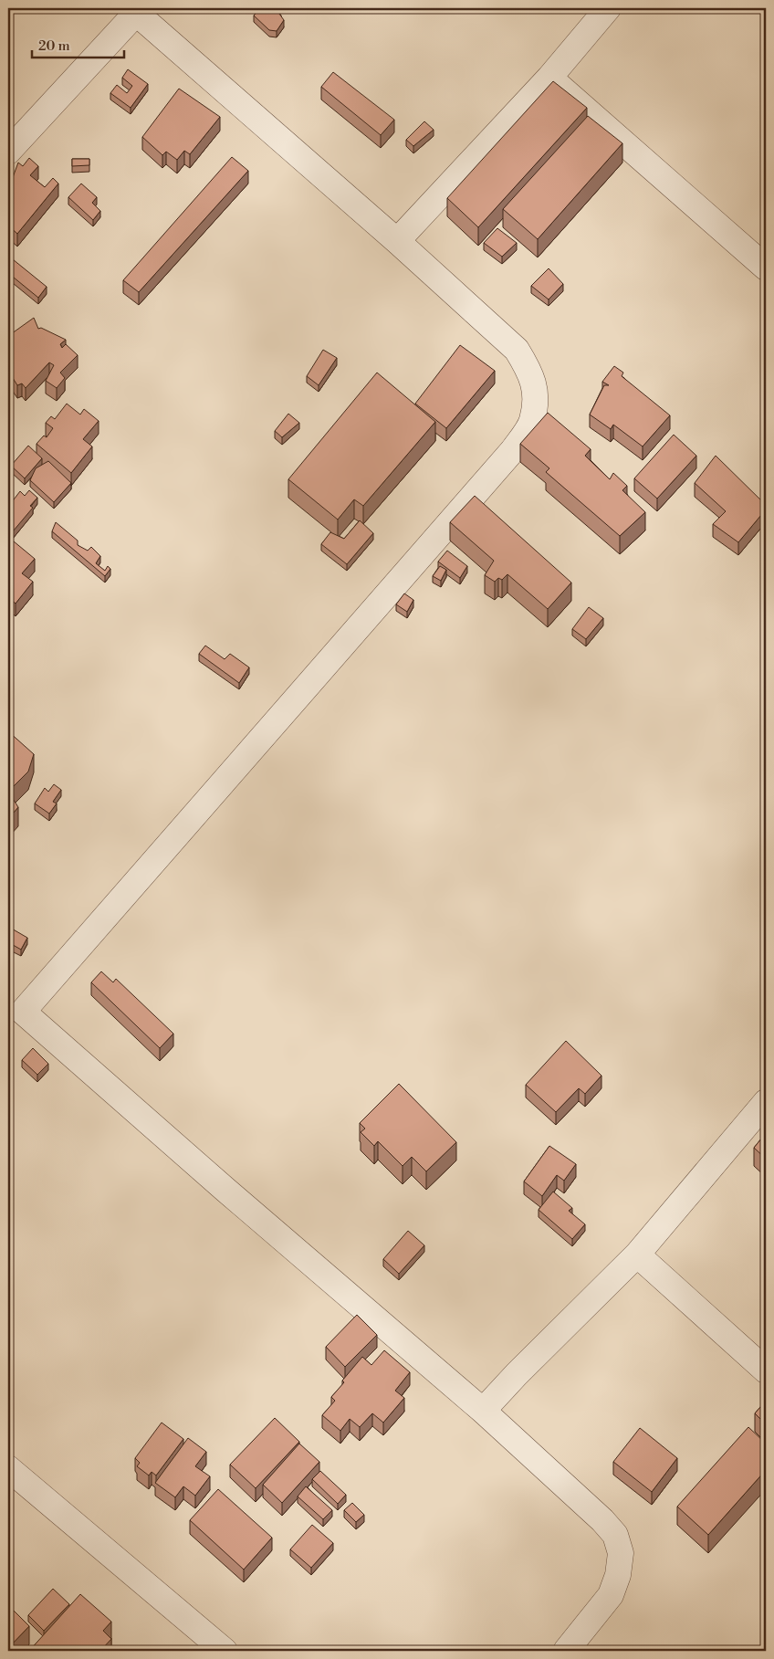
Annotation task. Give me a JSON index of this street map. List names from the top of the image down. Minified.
{"scale_bar":"20 m"}
